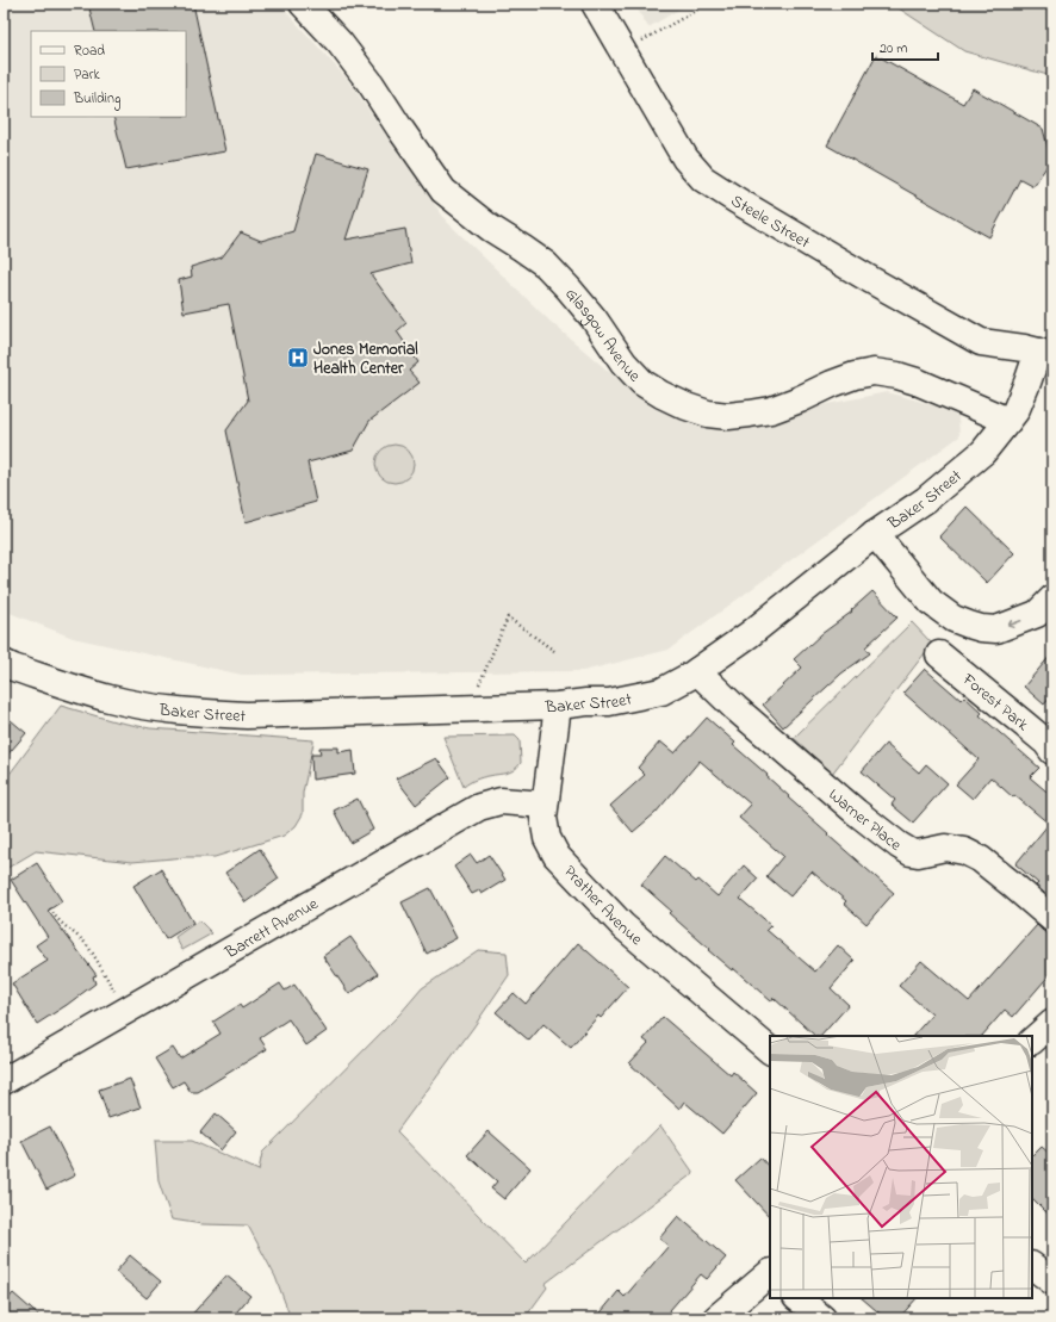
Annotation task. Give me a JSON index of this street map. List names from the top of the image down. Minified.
{"streets":{"street":["Steele Street","Glasgow Avenue","Baker Street","Forest Park","Warner Place","Prather Avenue","Barrett Avenue"]},"crossings":[["Steele Street","Baker Street"],["Glasgow Avenue","Baker Street"],["Baker Street","Warner Place"],["Baker Street","Prather Avenue"],["Prather Avenue","Barrett Avenue"]],"places":{"hospital":["Jones Memorial Health Center"]},"legend":["Road","Park","Building"],"scale_bar":"20 m"}
